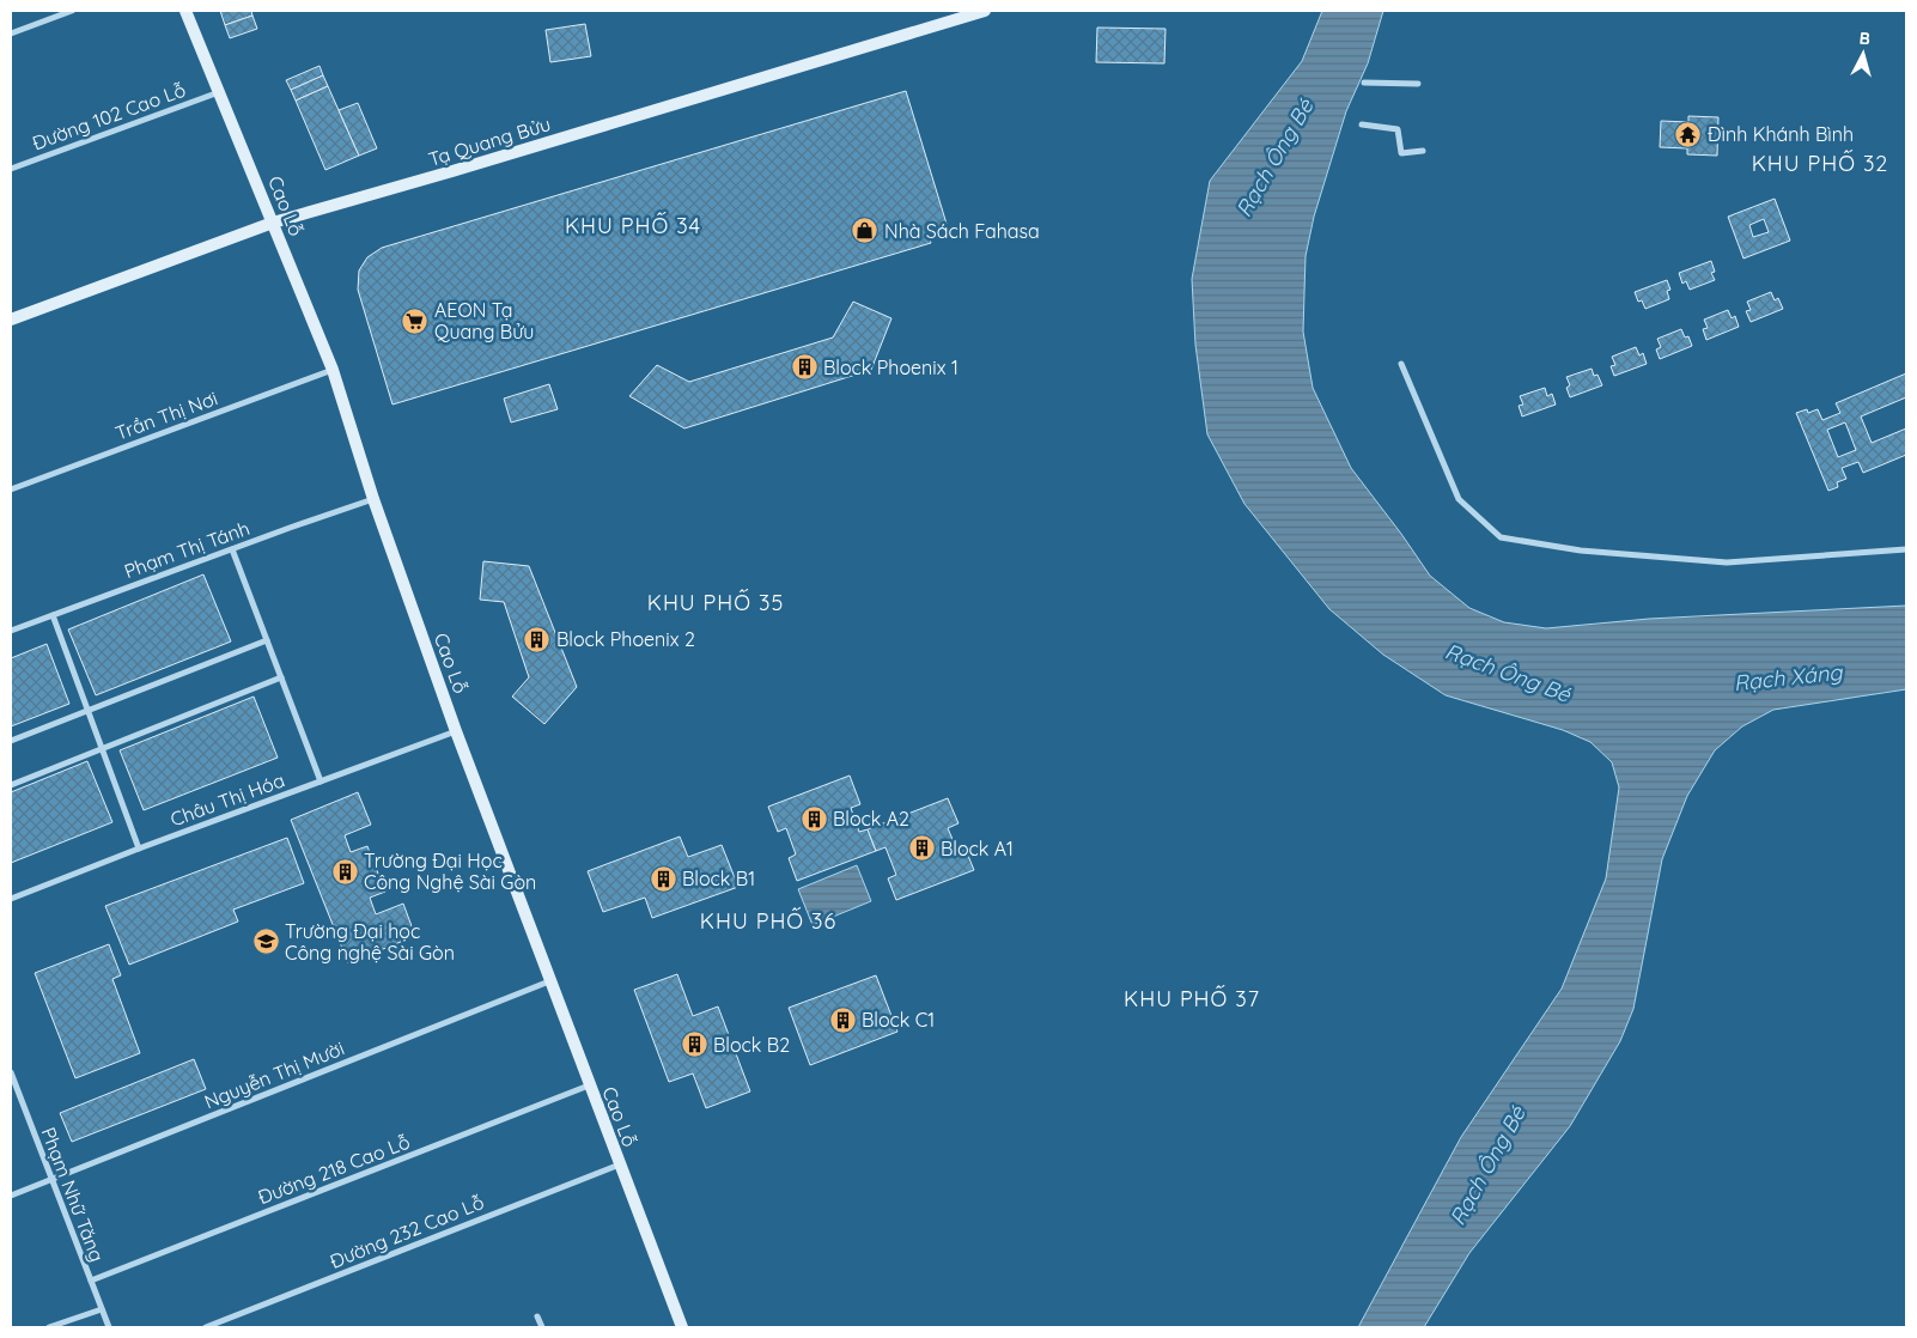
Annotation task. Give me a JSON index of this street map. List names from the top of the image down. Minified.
{"streets":{"street":["Đường 102 Cao Lỗ","Tạ Quang Bửu","Cao Lỗ","Trần Thị Nơi","Phạm Thị Tánh","Châu Thị Hóa","Nguyễn Thị Mười","Đường 218 Cao Lỗ","Phạm Nhữ Tăng","Đường 232 Cao Lỗ"]},"crossings":[["Đường 102 Cao Lỗ","Cao Lỗ"],["Tạ Quang Bửu","Cao Lỗ"],["Cao Lỗ","Trần Thị Nơi"],["Cao Lỗ","Phạm Thị Tánh"],["Cao Lỗ","Châu Thị Hóa"],["Cao Lỗ","Nguyễn Thị Mười"],["Cao Lỗ","Đường 218 Cao Lỗ"],["Cao Lỗ","Đường 232 Cao Lỗ"],["Nguyễn Thị Mười","Phạm Nhữ Tăng"],["Đường 218 Cao Lỗ","Phạm Nhữ Tăng"]],"districts":["KHU PHỐ 32","KHU PHỐ 34","KHU PHỐ 35","KHU PHỐ 36","KHU PHỐ 37"],"water":["Rạch Ông Bé","Rạch Xáng"],"places":{"temple":["Đình Khánh Bình"],"shop":["Nhà Sách Fahasa"],"supermarket":["AEON Tạ Quang Bửu"],"building":["Block Phoenix 1","Block Phoenix 2","Block A2","Block A1","Trường Đại Học Công Nghệ Sài Gòn","Block B1","Block C1","Block B2"],"school or university":["Trường Đại học Công nghệ Sài Gòn"]},"north":"top"}
